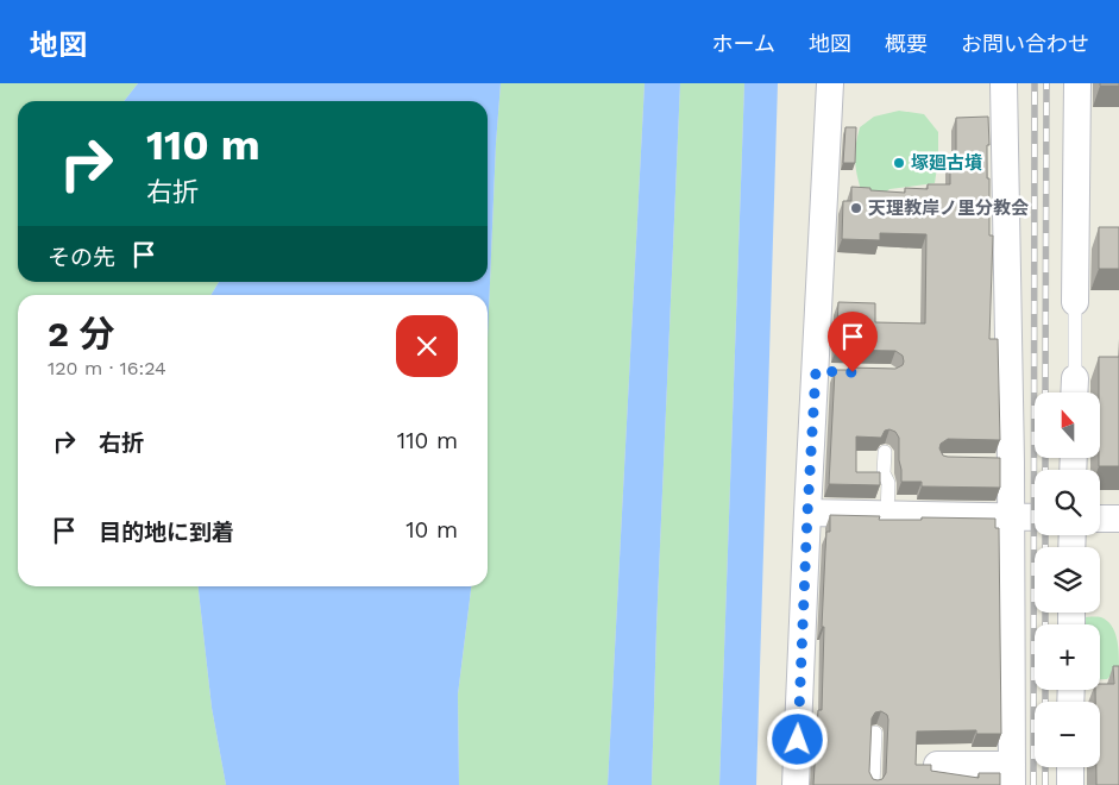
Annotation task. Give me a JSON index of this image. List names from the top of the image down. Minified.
{"places":["塚廻古墳","天理教岸ノ里分教会"],"north":"top","page":{"header":"地図","nav":["ホーム","地図","概要","お問い合わせ"],"turn":["110 m","右折"],"then":"その先","heading":["2 分","120 m · 16:24"],"map_buttons":["+","−"],"list":[{"name":"右折","value":"110 m"},{"name":"目的地に到着","value":"10 m"}]}}
